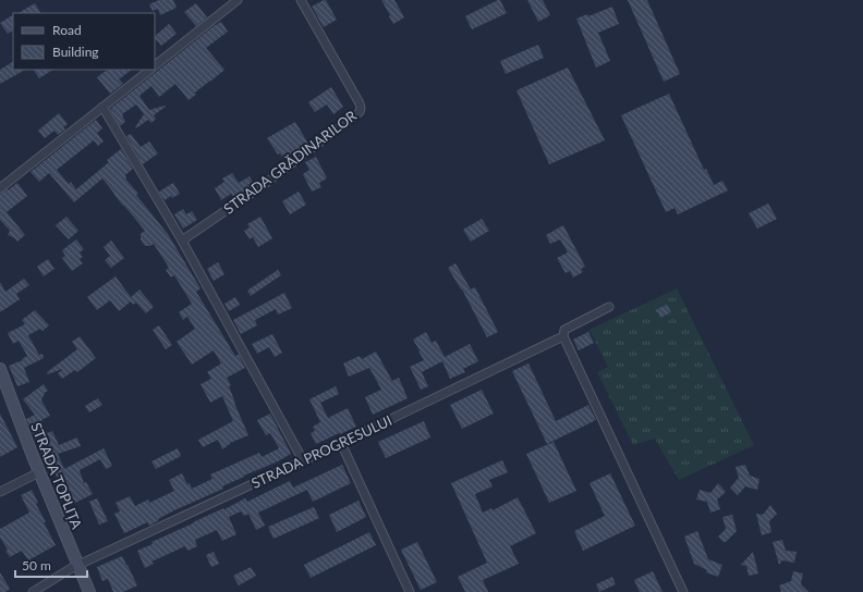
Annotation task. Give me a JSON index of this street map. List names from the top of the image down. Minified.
{"streets":{"main road":["STRADA TOPLIȚA"],"street":["STRADA GRĂDINARILOR","STRADA PROGRESULUI"]},"crossings":[["STRADA PROGRESULUI","STRADA TOPLIȚA"]],"legend":["Road","Building"],"scale_bar":"50 m"}
